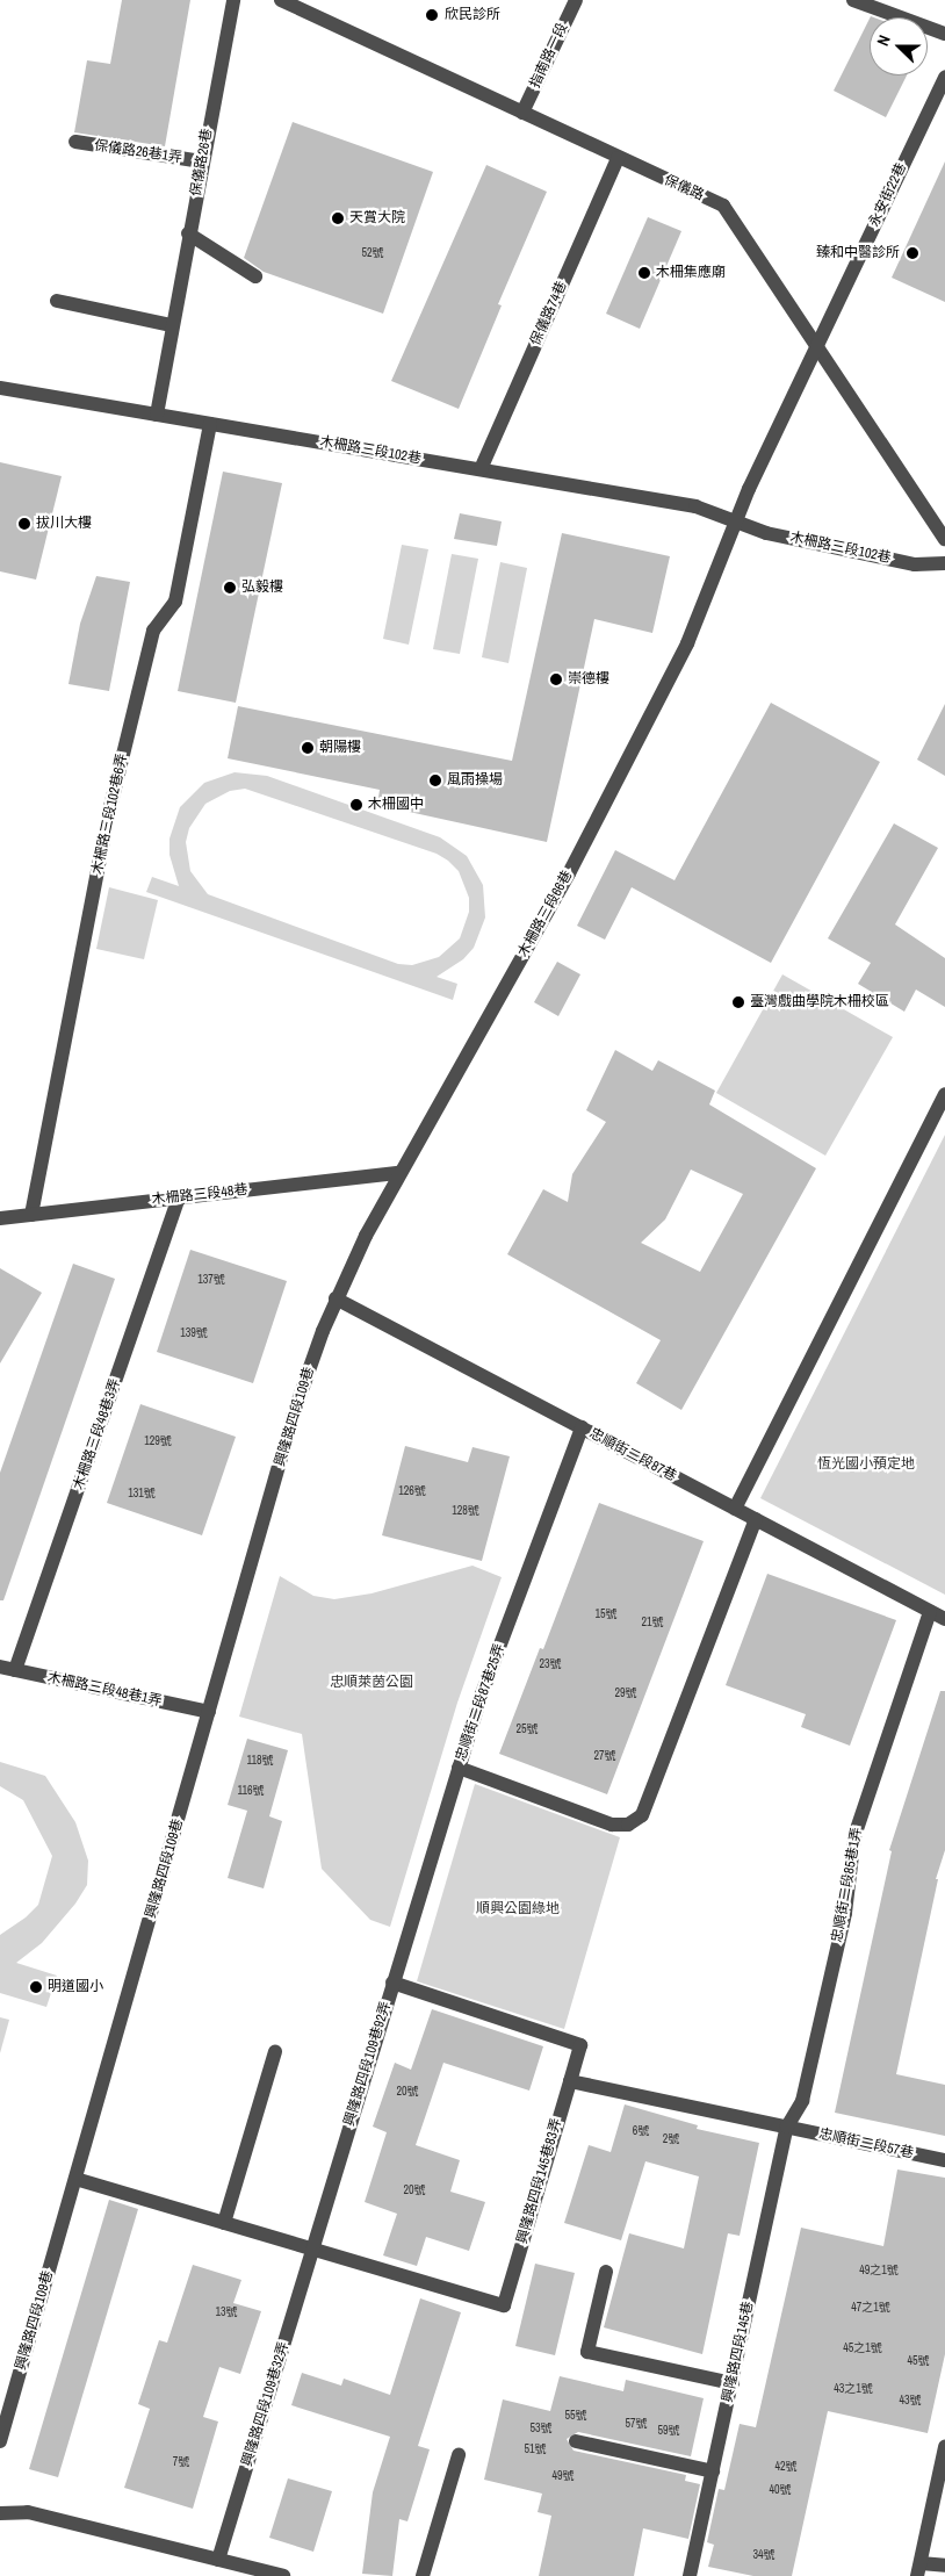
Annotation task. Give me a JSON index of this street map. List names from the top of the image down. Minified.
{"streets":{"street":["指南路一段","保儀路26巷1弄","保儀路26巷","保儀路","永安街22巷","保儀路74巷","木柵路三段102巷","木柵路三段102巷6弄","木柵路三段66巷","木柵路三段48巷","興隆路四段109巷","木柵路三段48巷3弄","忠順街二段87巷","木柵路三段48巷1弄","忠順街二段87巷25弄","忠順街二段85巷1弄","興隆路四段109巷92弄","忠順街二段57巷","興隆路四段145巷83弄","興隆路四段145巷","興隆路四段109巷32弄"]},"crossings":[["指南路一段","保儀路"],["保儀路26巷1弄","保儀路26巷"],["保儀路26巷","木柵路三段102巷"],["保儀路","永安街22巷"],["保儀路","保儀路74巷"],["保儀路74巷","木柵路三段102巷"],["木柵路三段102巷","木柵路三段102巷6弄"],["木柵路三段102巷","木柵路三段66巷"],["木柵路三段102巷6弄","木柵路三段48巷"],["木柵路三段66巷","木柵路三段48巷"],["木柵路三段66巷","興隆路四段109巷"],["木柵路三段66巷","忠順街二段87巷"],["木柵路三段48巷","木柵路三段48巷3弄"],["興隆路四段109巷","忠順街二段87巷"],["興隆路四段109巷","木柵路三段48巷1弄"],["木柵路三段48巷3弄","木柵路三段48巷1弄"],["忠順街二段87巷","忠順街二段87巷25弄"],["忠順街二段87巷","忠順街二段85巷1弄"],["忠順街二段87巷25弄","興隆路四段109巷92弄"],["忠順街二段85巷1弄","忠順街二段57巷"],["忠順街二段85巷1弄","興隆路四段145巷"],["興隆路四段109巷92弄","興隆路四段145巷83弄"],["興隆路四段109巷92弄","興隆路四段109巷32弄"],["忠順街二段57巷","興隆路四段145巷"],["興隆路四段145巷83弄","興隆路四段109巷32弄"]],"parks":["恆光國小預定地","忠順萊茵公園","順興公園綠地"],"places":["欣民診所","天賞大院","臻和中醫診所","木柵集應廟","拔川大樓","弘毅樓","崇德樓","朝陽樓","風雨操場","木柵國中","臺灣戲曲學院木柵校區","明道國小"],"house_numbers":["52號","137號","139號","129號","126號","131號","128號","15號","21號","23號","29號","25號","27號","118號","116號","20號","6號","2號","20號","49之1號","47之1號","13號","45之1號","45號","43之1號","43號","55號","57號","53號","59號","51號","7號","42號","49號","40號","34號"],"north":"left"}
